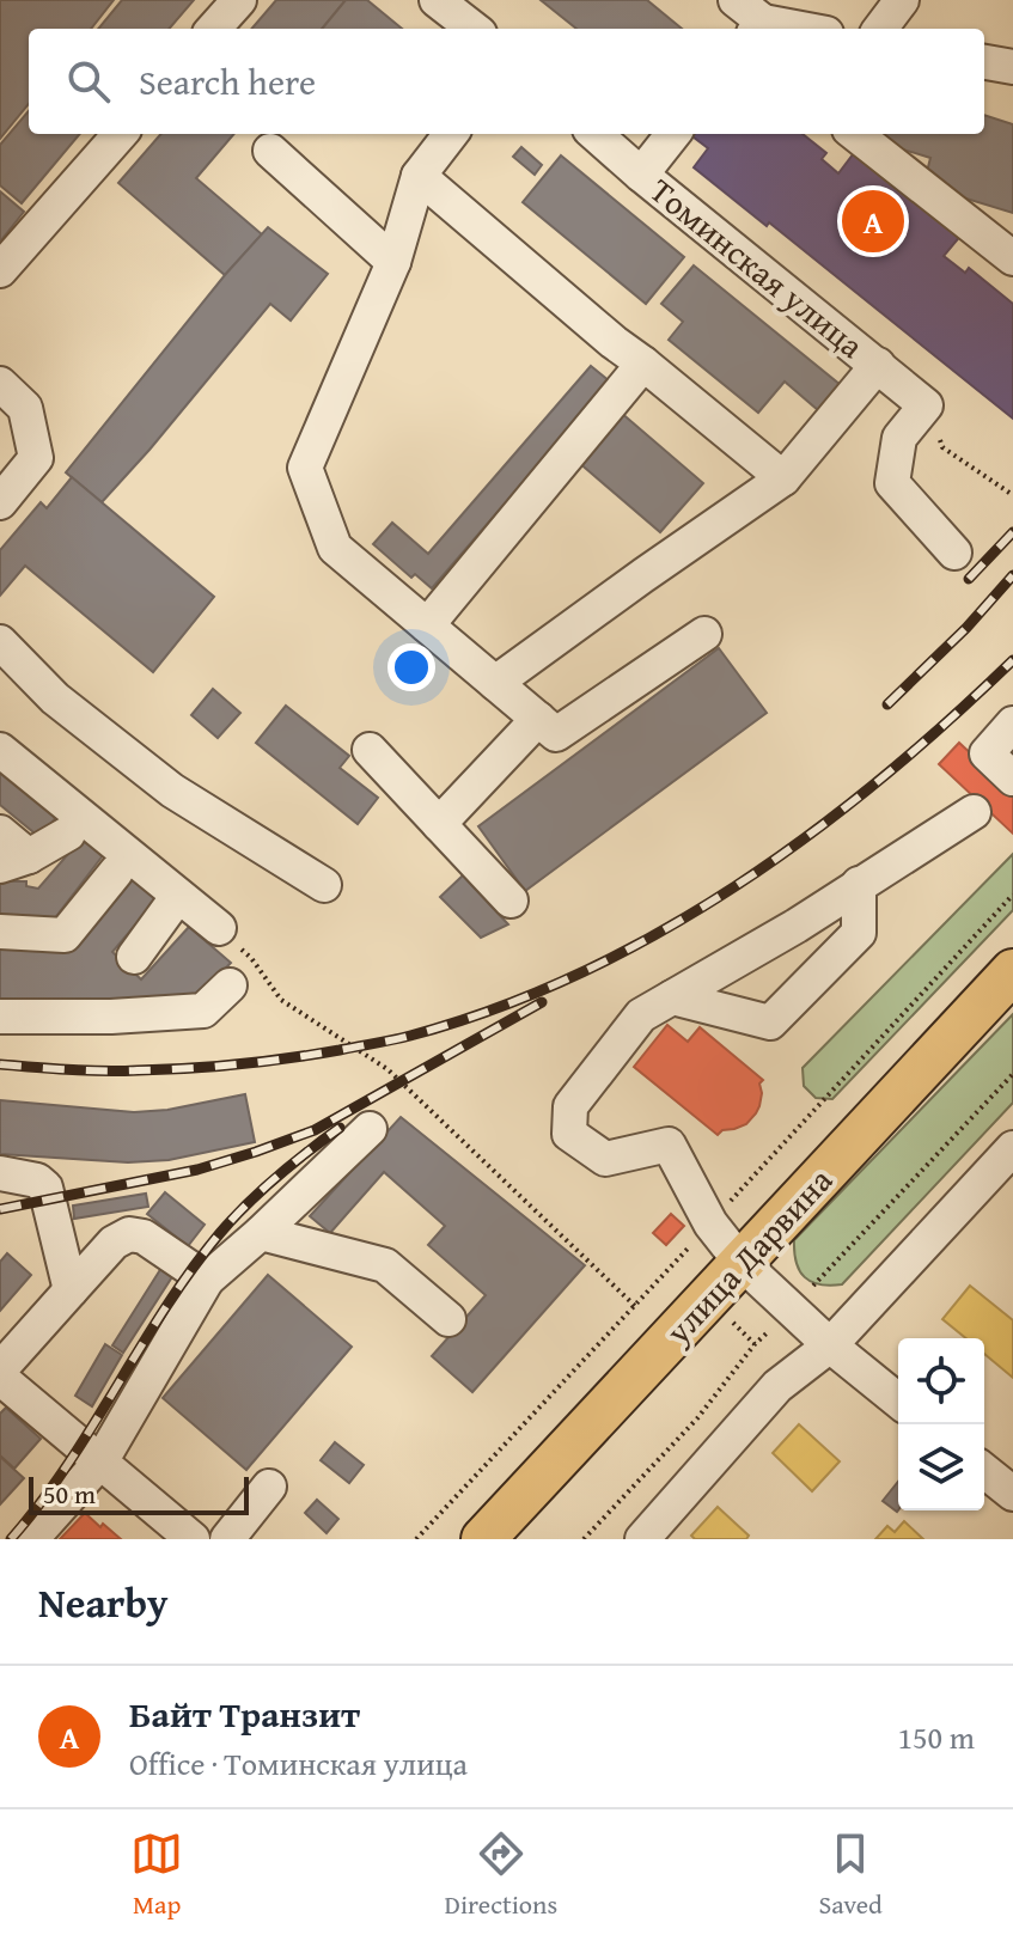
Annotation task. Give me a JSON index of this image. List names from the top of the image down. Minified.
{"streets":{"main road":["улица Дарвина"],"street":["Томинская улица"]},"scale_bar":"50 m","page":{"search":"Search here","pins":"A","scale":"50 m","heading":"Nearby","list":[{"mark":"A","name":"Байт Транзит","note":"Office · Томинская улица","value":"150 m"}],"nav":["Map","Directions","Saved"]}}
